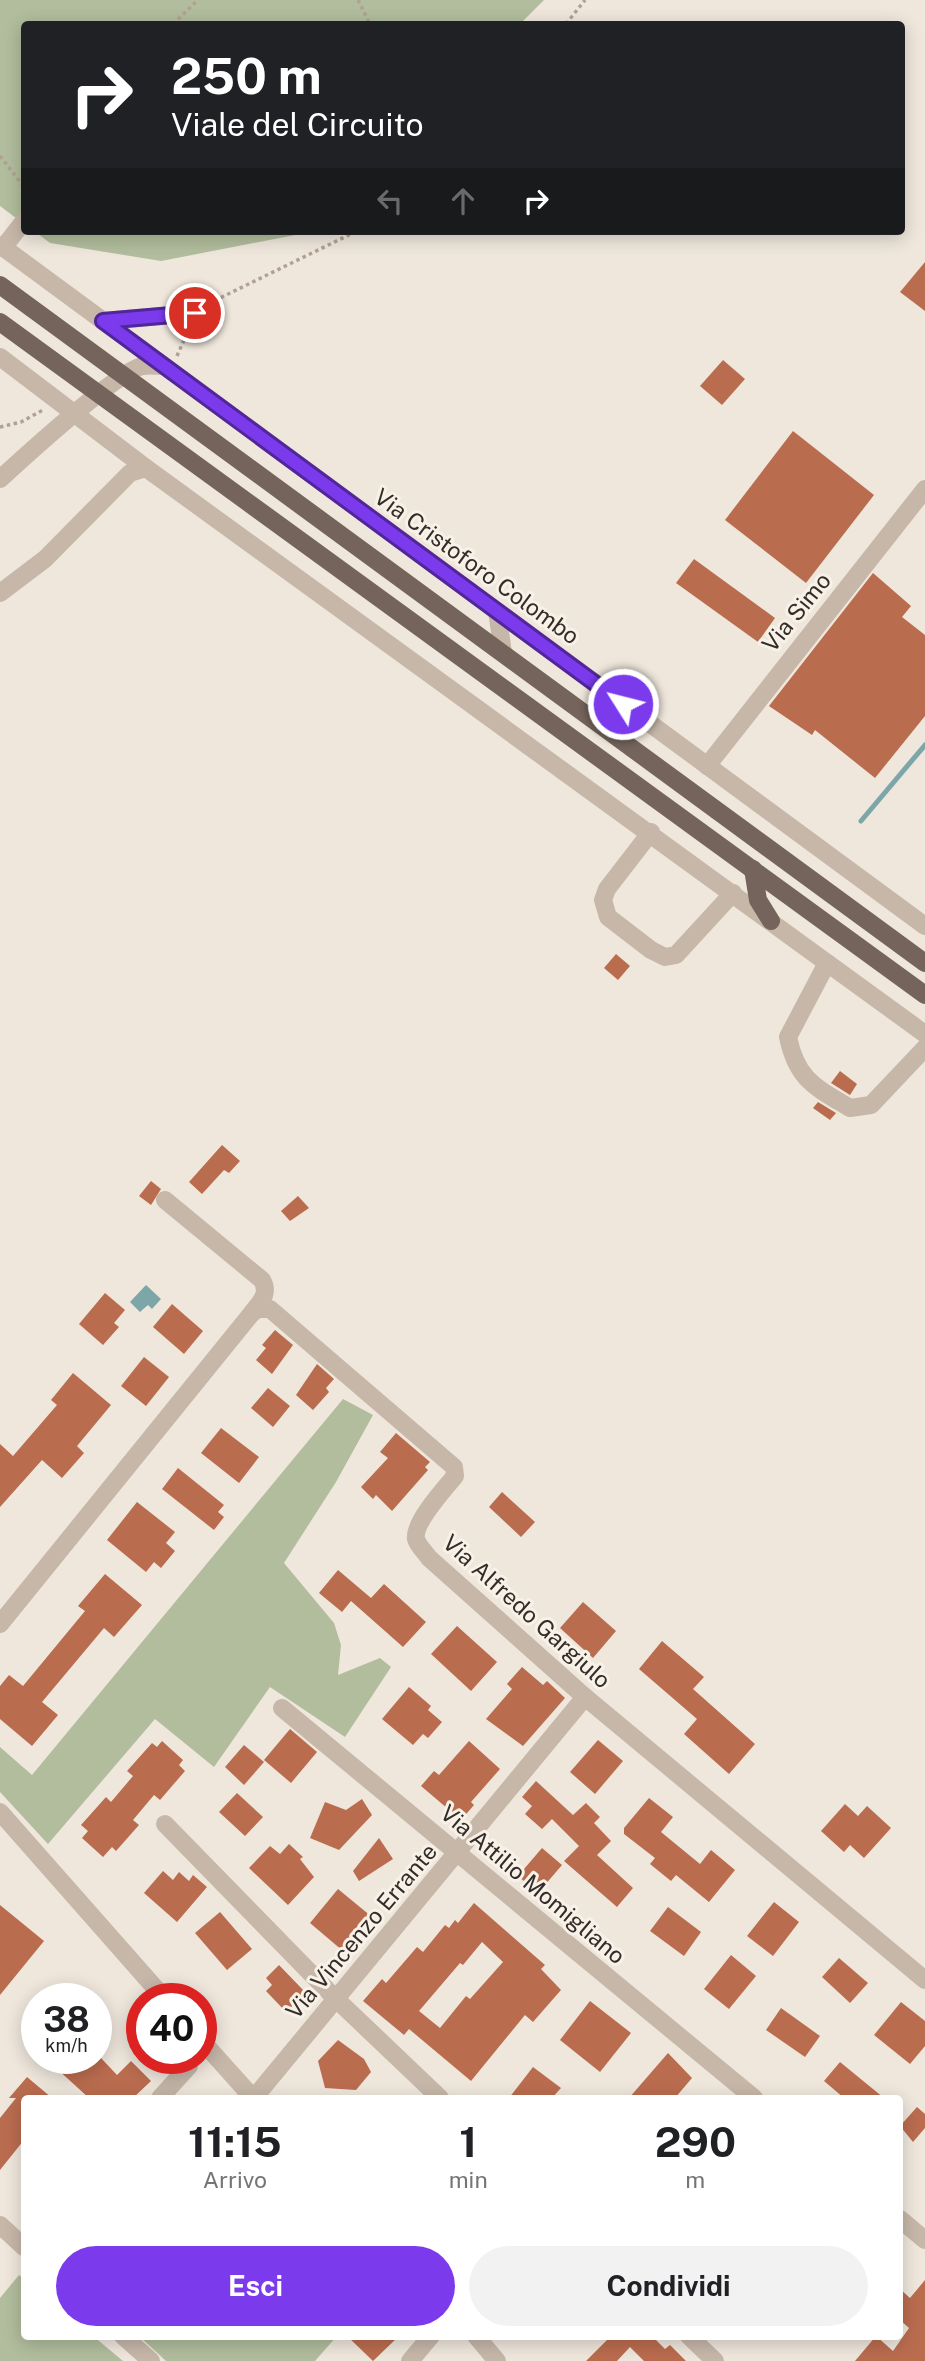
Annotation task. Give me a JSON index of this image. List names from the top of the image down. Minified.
{"streets":{"street":["Via Cristoforo Colombo","Via Simo","Via Alfredo Gargiulo","Via Attilio Momigliano","Via Vincenzo Errante"]},"crossings":[["Via Cristoforo Colombo","Via Simo"],["Via Alfredo Gargiulo","Via Vincenzo Errante"],["Via Attilio Momigliano","Via Vincenzo Errante"]],"page":{"turn":["250 m","Viale del Circuito"],"speed":"38 km/h","limit":"40","eta":["11:15","Arrivo","1","min","290","m"],"buttons":["Esci","Condividi"]}}
